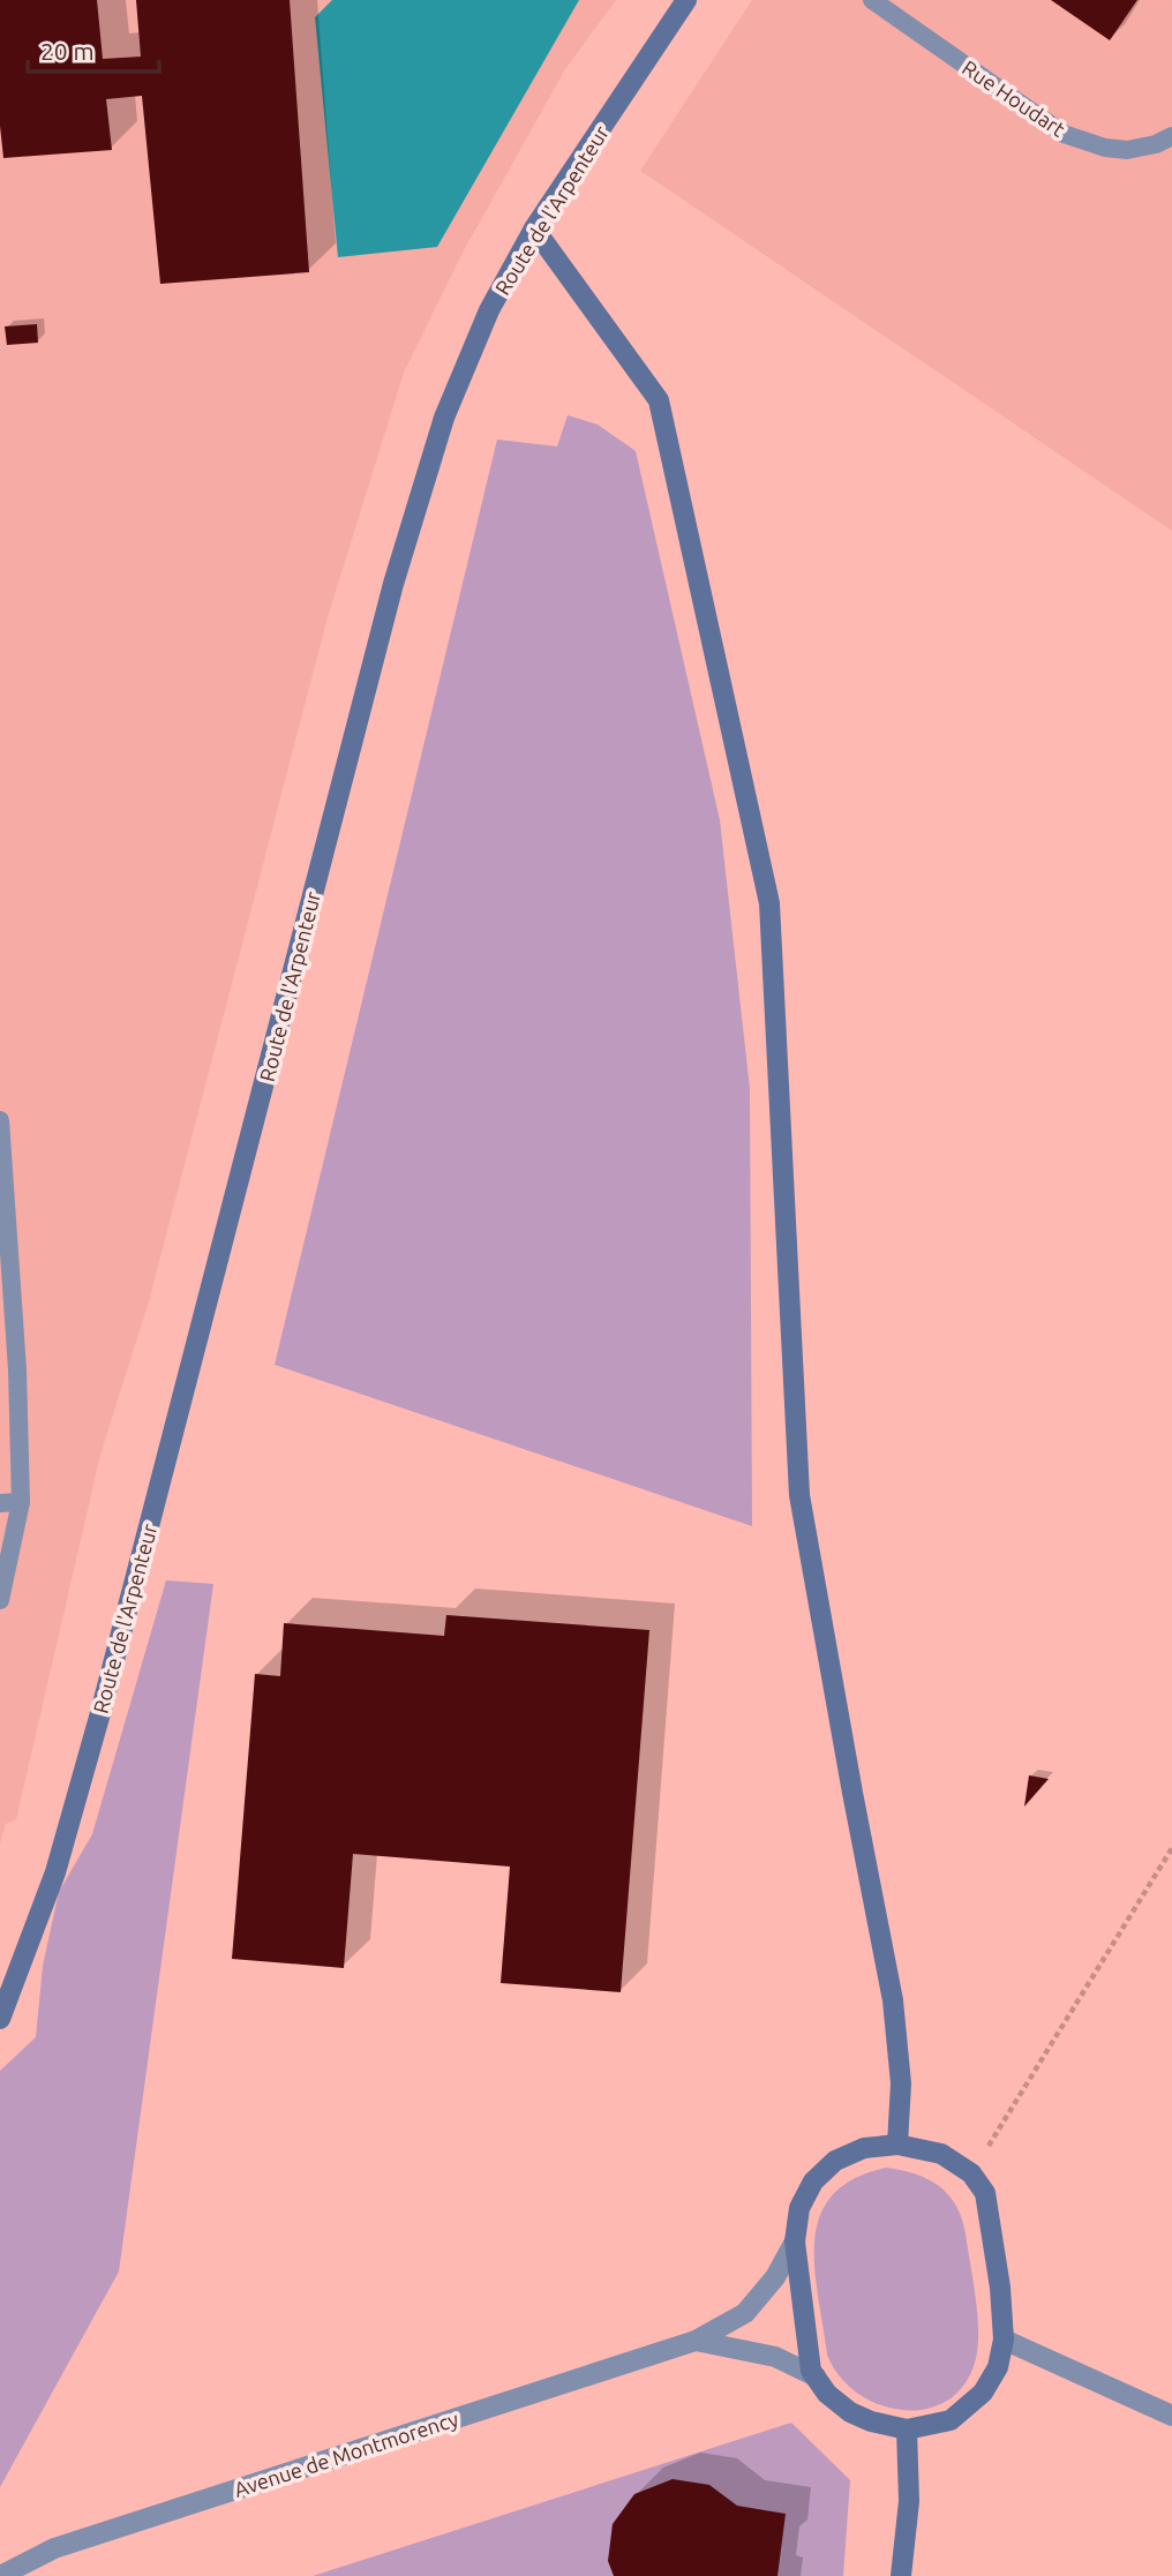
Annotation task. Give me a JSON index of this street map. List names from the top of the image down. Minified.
{"streets":{"street":["Route de l'Arpenteur","Avenue de Montmorency"],"lane":["Rue Houdart"]},"scale_bar":"20 m"}
